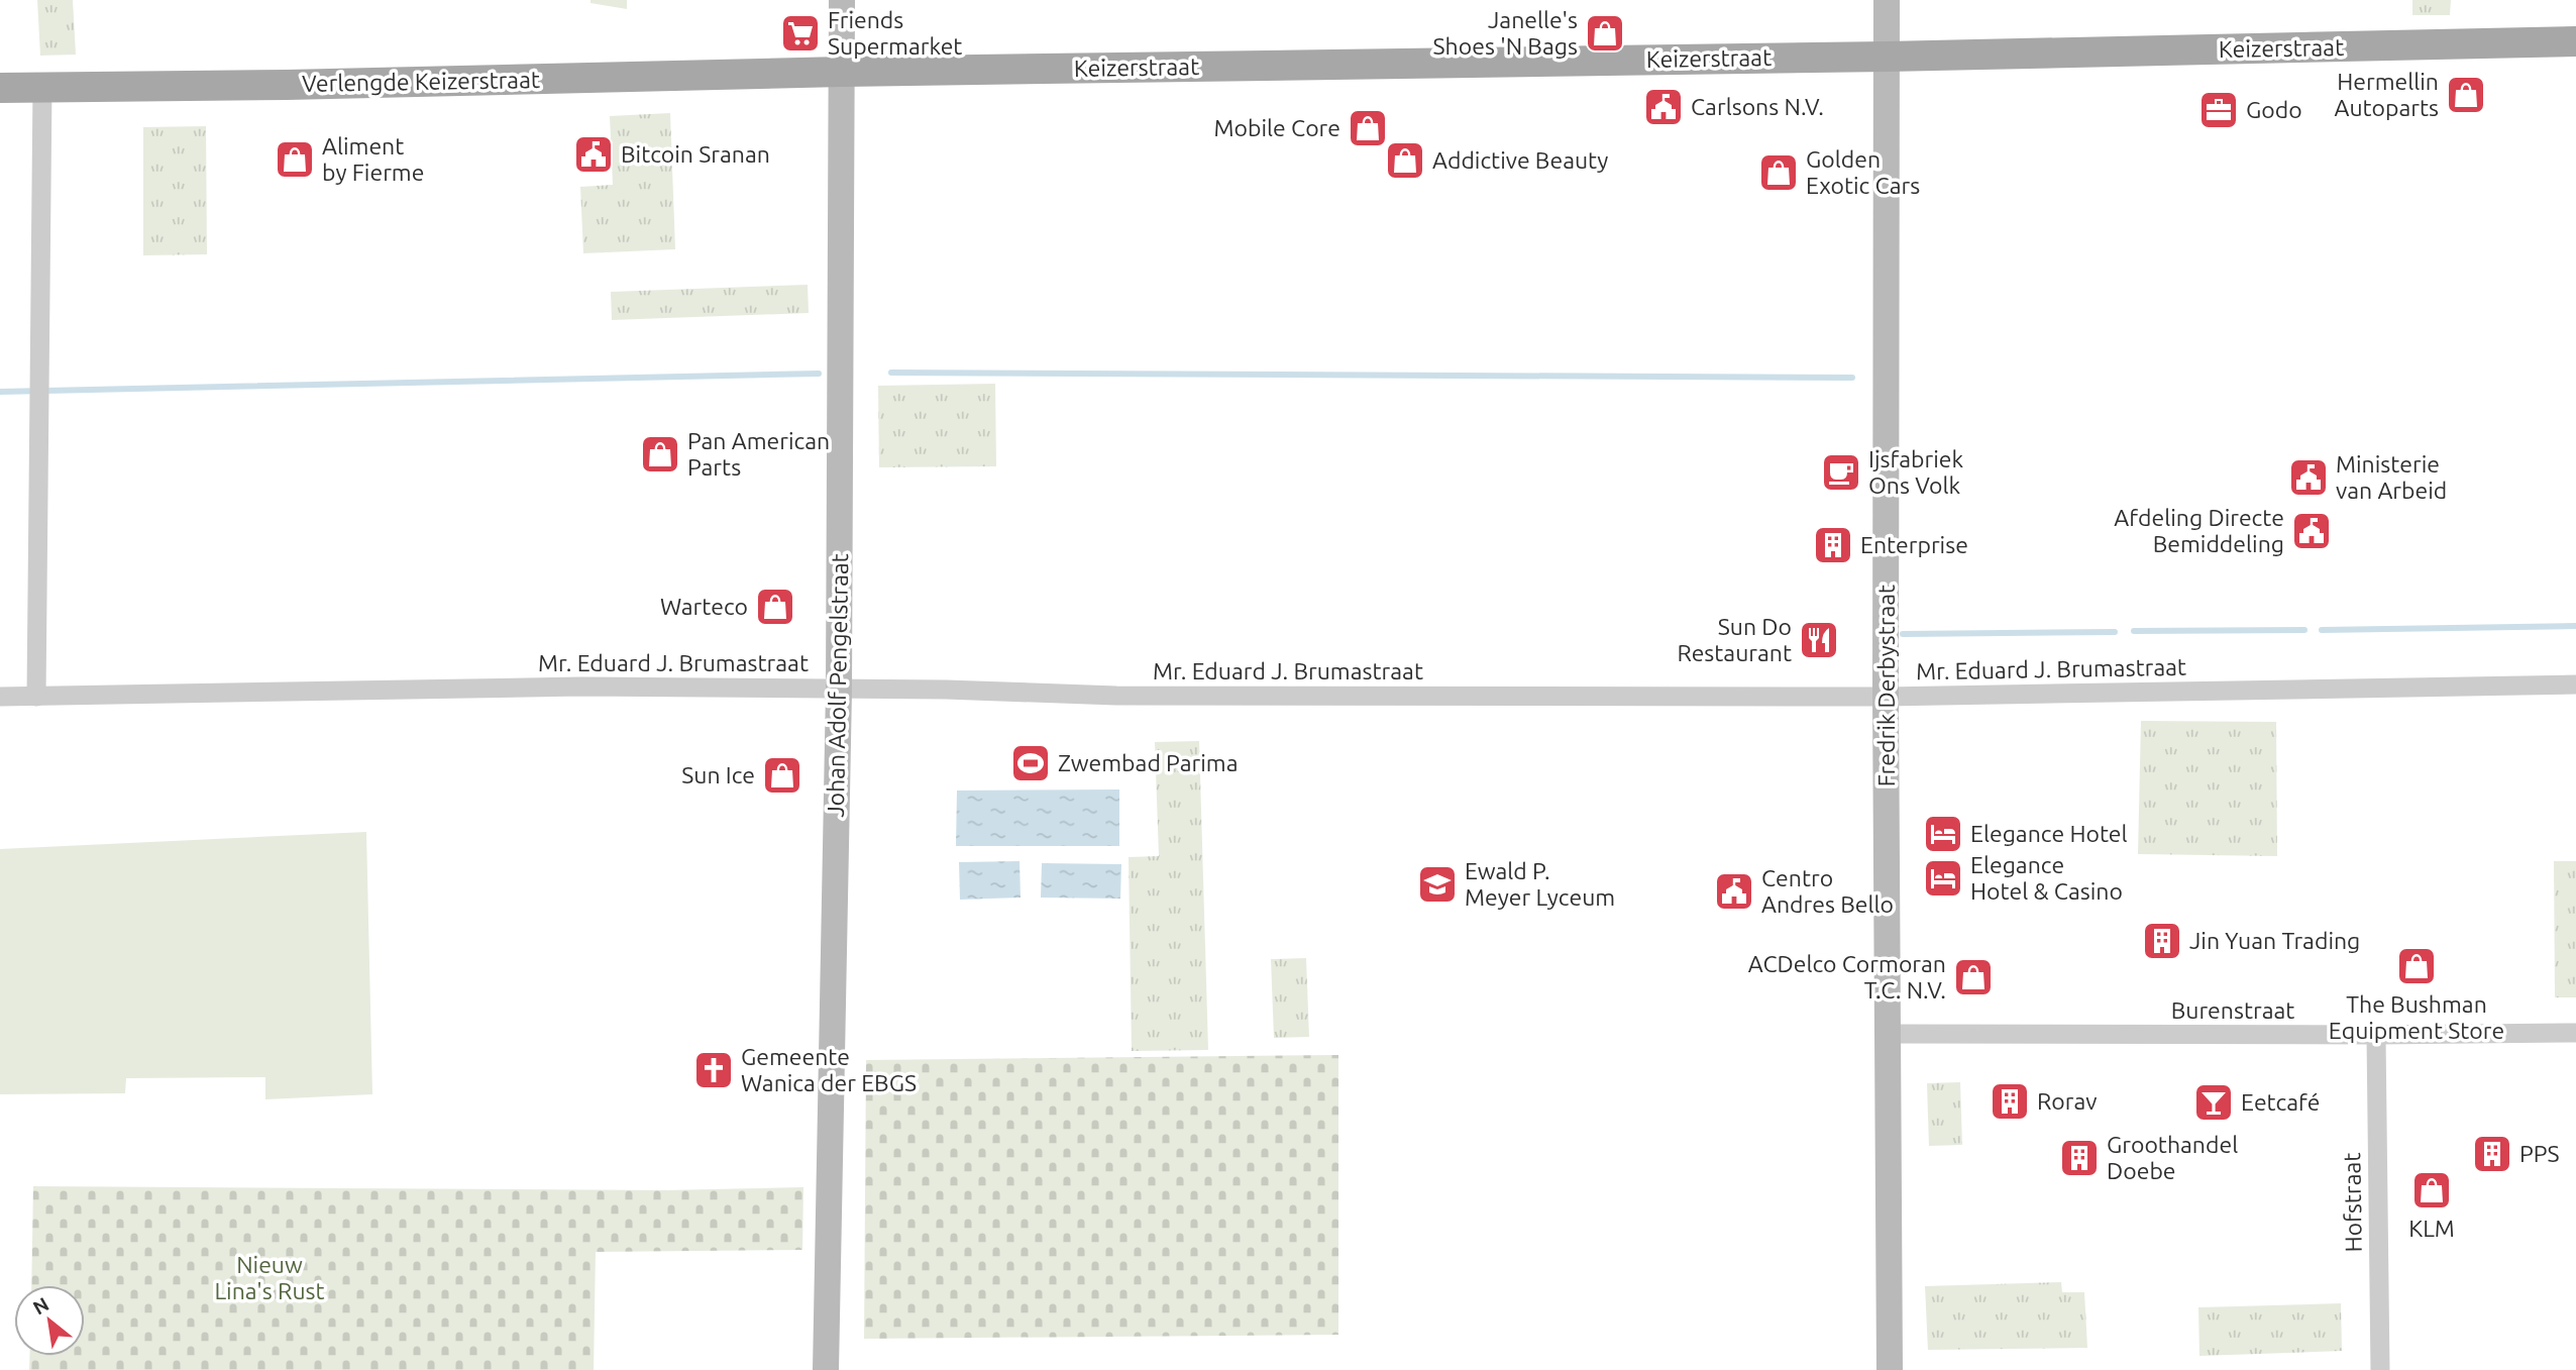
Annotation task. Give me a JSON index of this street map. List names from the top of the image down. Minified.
{"streets":{"main road":["Keizerstraat","Verlengde Keizerstraat","Johan Adolf Pengelstraat","Fredrik Derbystraat"],"street":["Mr. Eduard J. Brumastraat","Burenstraat","Hofstraat"]},"crossings":[["Keizerstraat","Verlengde Keizerstraat"],["Keizerstraat","Johan Adolf Pengelstraat"],["Keizerstraat","Fredrik Derbystraat"],["Verlengde Keizerstraat","Johan Adolf Pengelstraat"],["Mr. Eduard J. Brumastraat","Johan Adolf Pengelstraat"],["Mr. Eduard J. Brumastraat","Fredrik Derbystraat"],["Fredrik Derbystraat","Burenstraat"],["Burenstraat","Hofstraat"]],"parks":["Nieuw Lina's Rust"],"places":{"supermarket":["Friends Supermarket"],"shop":["Janelle's Shoes 'N Bags","Hermellin Autoparts","Mobile Core","Aliment by Fierme","Addictive Beauty","Golden Exotic Cars","Pan American Parts","Warteco","Sun Ice","The Bushman Equipment Store","ACDelco Cormoran T.C. N.V.","KLM"],"public building":["Carlsons N.V.","Bitcoin Sranan","Ministerie van Arbeid","Afdeling Directe Bemiddeling","Centro Andres Bello"],"office":["Godo"],"cafe":["Ijsfabriek Ons Volk"],"building":["Enterprise","Jin Yuan Trading","Rorav","PPS","Groothandel Doebe"],"restaurant":["Sun Do Restaurant"],"sports":["Zwembad Parima"],"hotel":["Elegance Hotel","Elegance Hotel & Casino"],"school or university":["Ewald P. Meyer Lyceum"],"church":["Gemeente Wanica der EBGS"],"bar":["Eetcafé"]},"north":"top left"}
